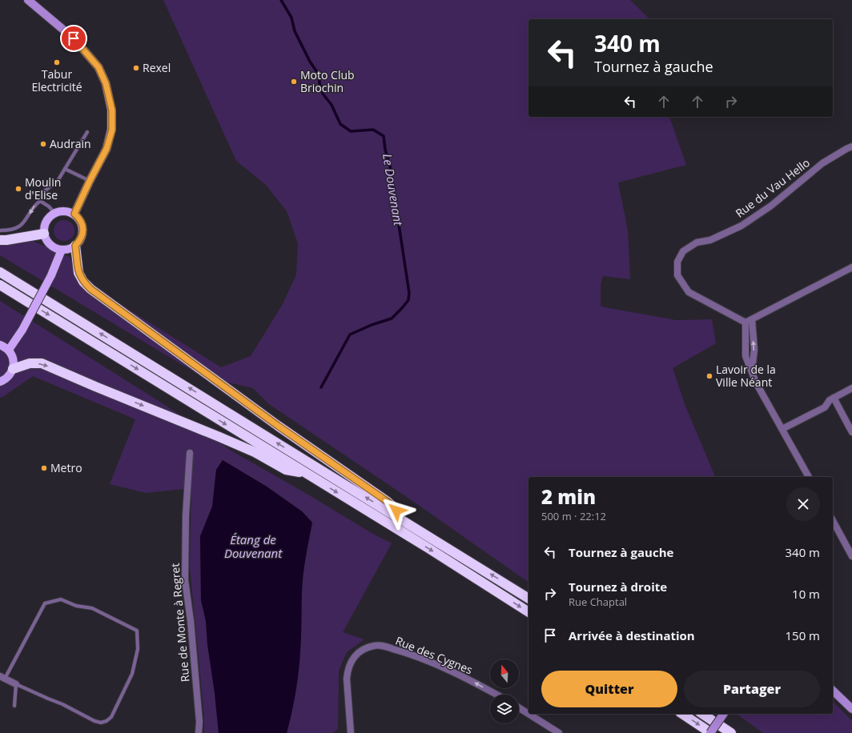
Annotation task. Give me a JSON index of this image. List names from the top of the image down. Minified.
{"streets":{"street":["Rue du Vau Hello","Rue de Monte à Regret","Rue des Cygnes"]},"water":["Le Douvenant","Étang de Douvenant"],"places":["Tabur Electricité","Rexel","Moto Club Briochin","Audrain","Moulin d'Elise","Lavoir de la Ville Néant","Metro"],"north":"top","page":{"turn":["340 m","Tournez à gauche"],"heading":["2 min","500 m · 22:12"],"list":[{"name":"Tournez à gauche","value":"340 m"},{"name":"Tournez à droite","note":"Rue Chaptal","value":"10 m"},{"name":"Arrivée à destination","value":"150 m"}],"buttons":["Quitter","Partager"]}}
